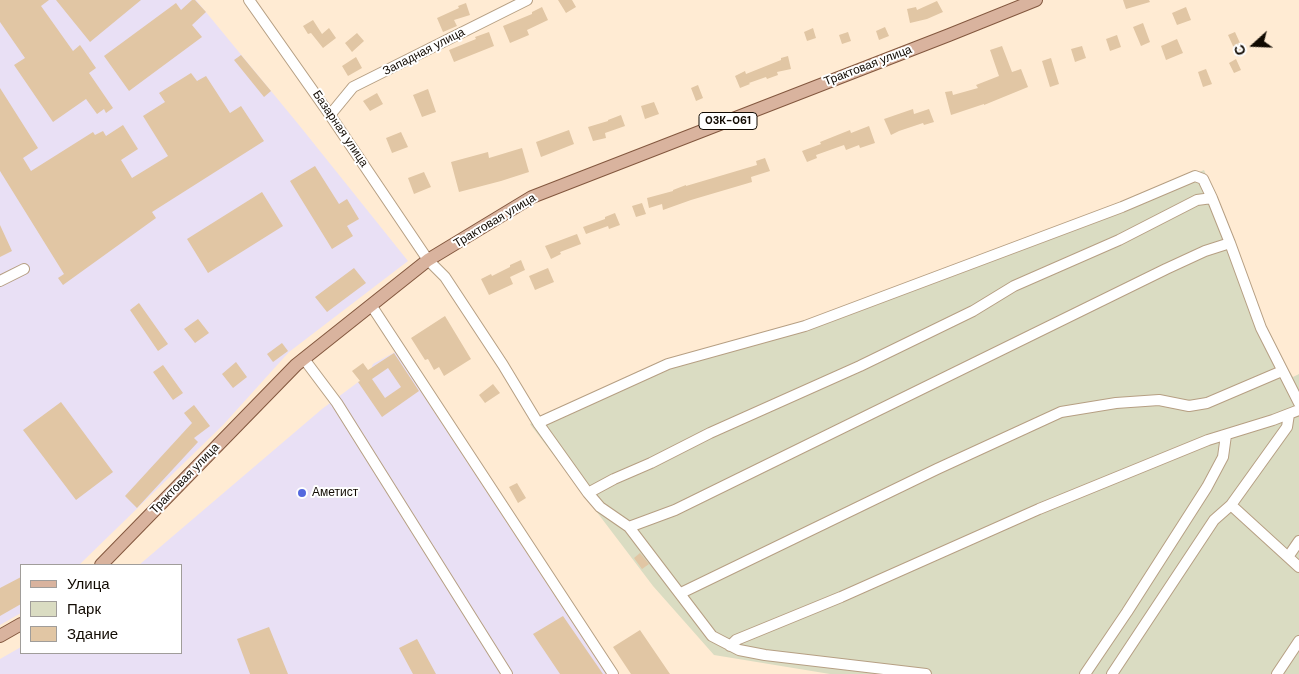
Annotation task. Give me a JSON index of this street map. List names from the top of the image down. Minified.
{"streets":{"main road":["Трактовая улица","03К-061"],"street":["Западная улица","Базарная улица"]},"crossings":[["Западная улица","Базарная улица"],["Трактовая улица","Базарная улица"]],"places":["Аметист"],"legend":["Улица","Парк","Здание"],"north":"left"}
